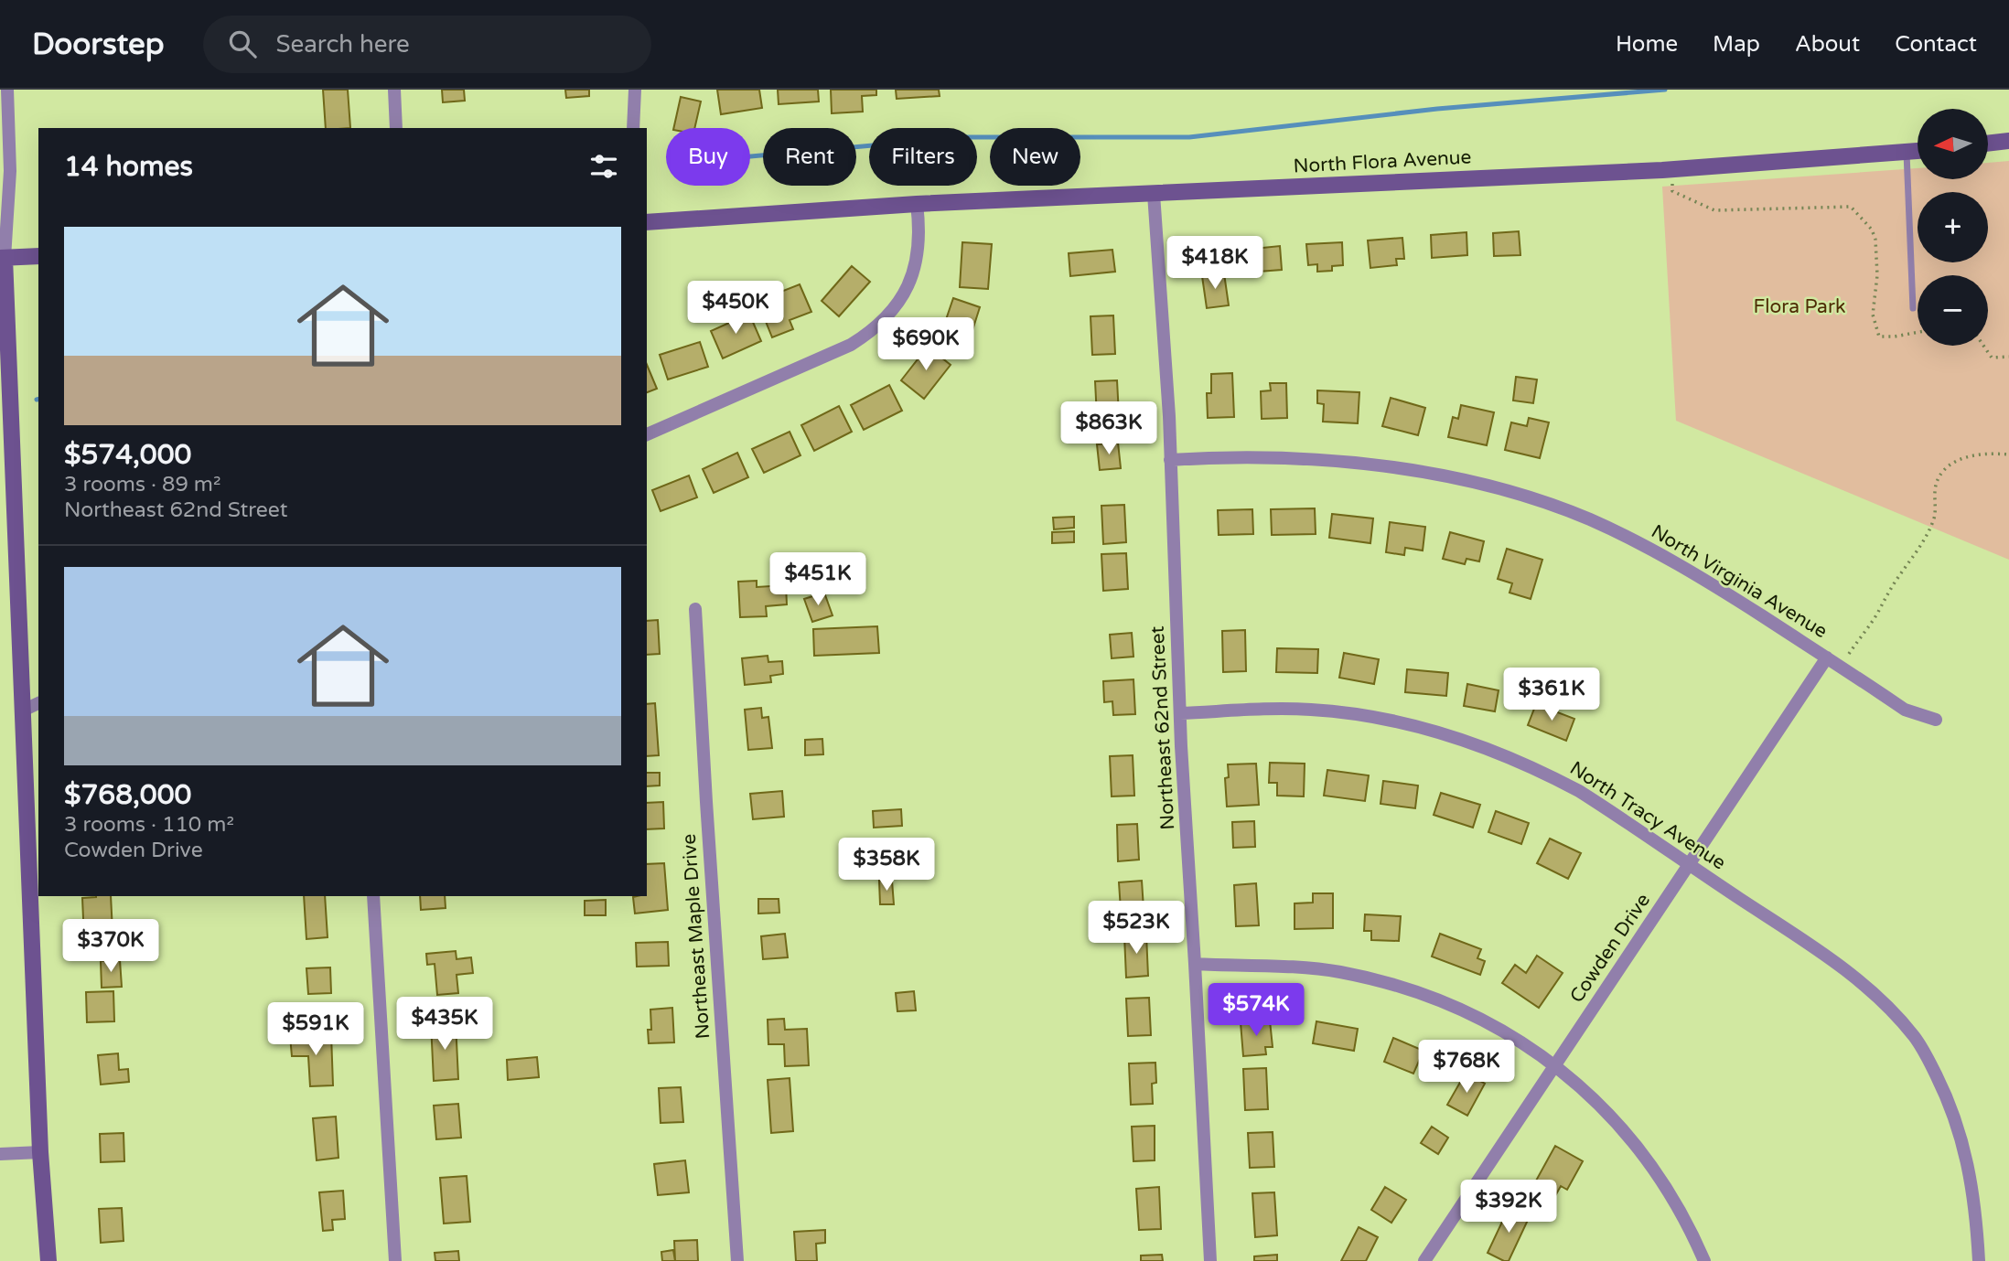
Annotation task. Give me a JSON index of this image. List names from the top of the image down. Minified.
{"streets":{"street":["North Flora Avenue","North Virginia Avenue","Northeast 62nd Street","North Tracy Avenue","Northeast Maple Drive","Cowden Drive"]},"crossings":[["North Flora Avenue","Northeast 62nd Street"],["North Virginia Avenue","Northeast 62nd Street"],["North Virginia Avenue","Cowden Drive"],["Northeast 62nd Street","North Tracy Avenue"],["North Tracy Avenue","Cowden Drive"]],"parks":["Flora Park"],"north":"left","page":{"header":"Doorstep","search":"Search here","nav":["Home","Map","About","Contact"],"map_buttons":["+","−"],"chip":["Buy","Rent","Filters","New"],"heading":"14 homes","list":[{"name":"$574,000","note":"3 rooms · 89 m² · Northeast 62nd Street"},{"name":"$768,000","note":"3 rooms · 110 m² · Cowden Drive"}],"price":["$418K","$450K","$690K","$863K","$451K","$361K","$358K","$523K","$370K","$574K","$435K","$591K","$768K","$392K"]}}
